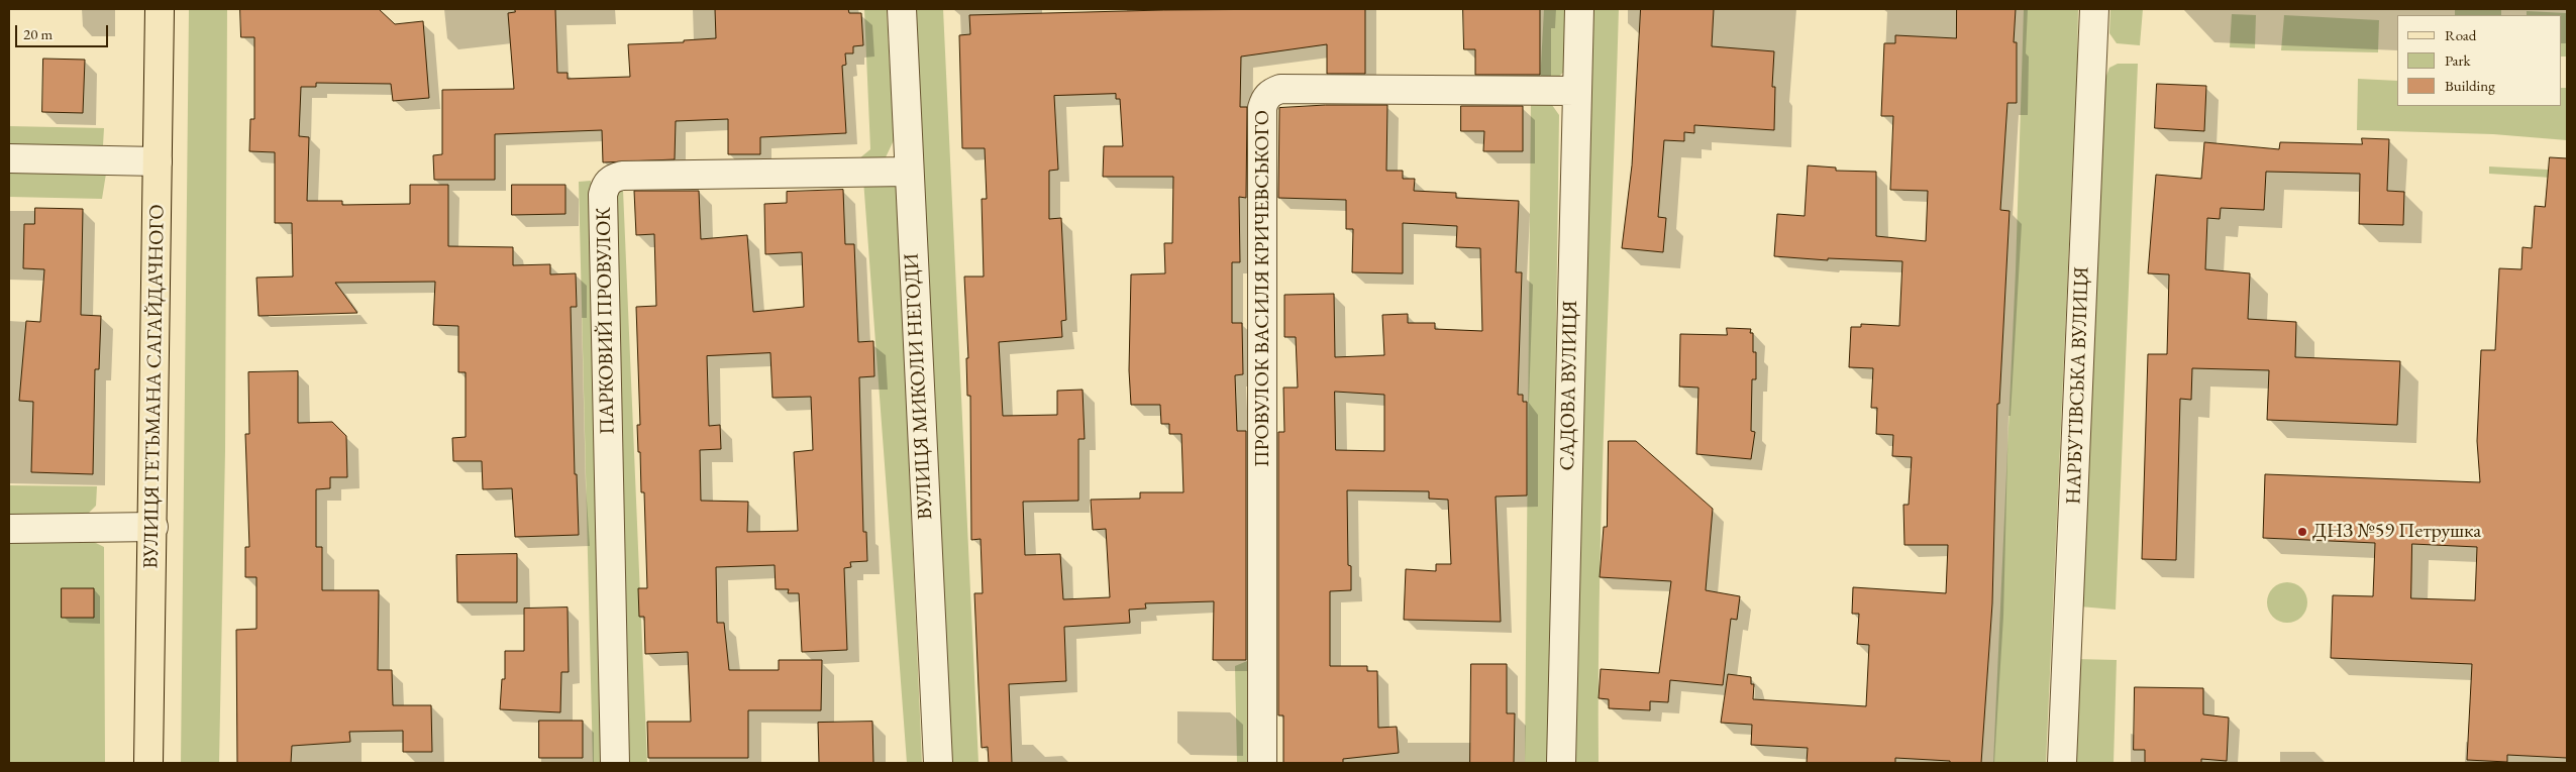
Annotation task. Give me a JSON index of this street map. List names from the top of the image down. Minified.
{"streets":{"main road":["ВУЛИЦЯ ГЕТЬМАНА САГАЙДАЧНОГО"],"street":["ПРОВУЛОК ВАСИЛЯ КРИЧЕВСЬКОГО","ПАРКОВИЙ ПРОВУЛОК","САДОВА ВУЛИЦЯ","НАРБУТІВСЬКА ВУЛИЦЯ","ВУЛИЦЯ МИКОЛИ НЕГОДИ"]},"crossings":[["ПРОВУЛОК ВАСИЛЯ КРИЧЕВСЬКОГО","САДОВА ВУЛИЦЯ"],["ПАРКОВИЙ ПРОВУЛОК","ВУЛИЦЯ МИКОЛИ НЕГОДИ"]],"places":["ДНЗ №59 Петрушка"],"legend":["Road","Park","Building"],"scale_bar":"20 m"}
